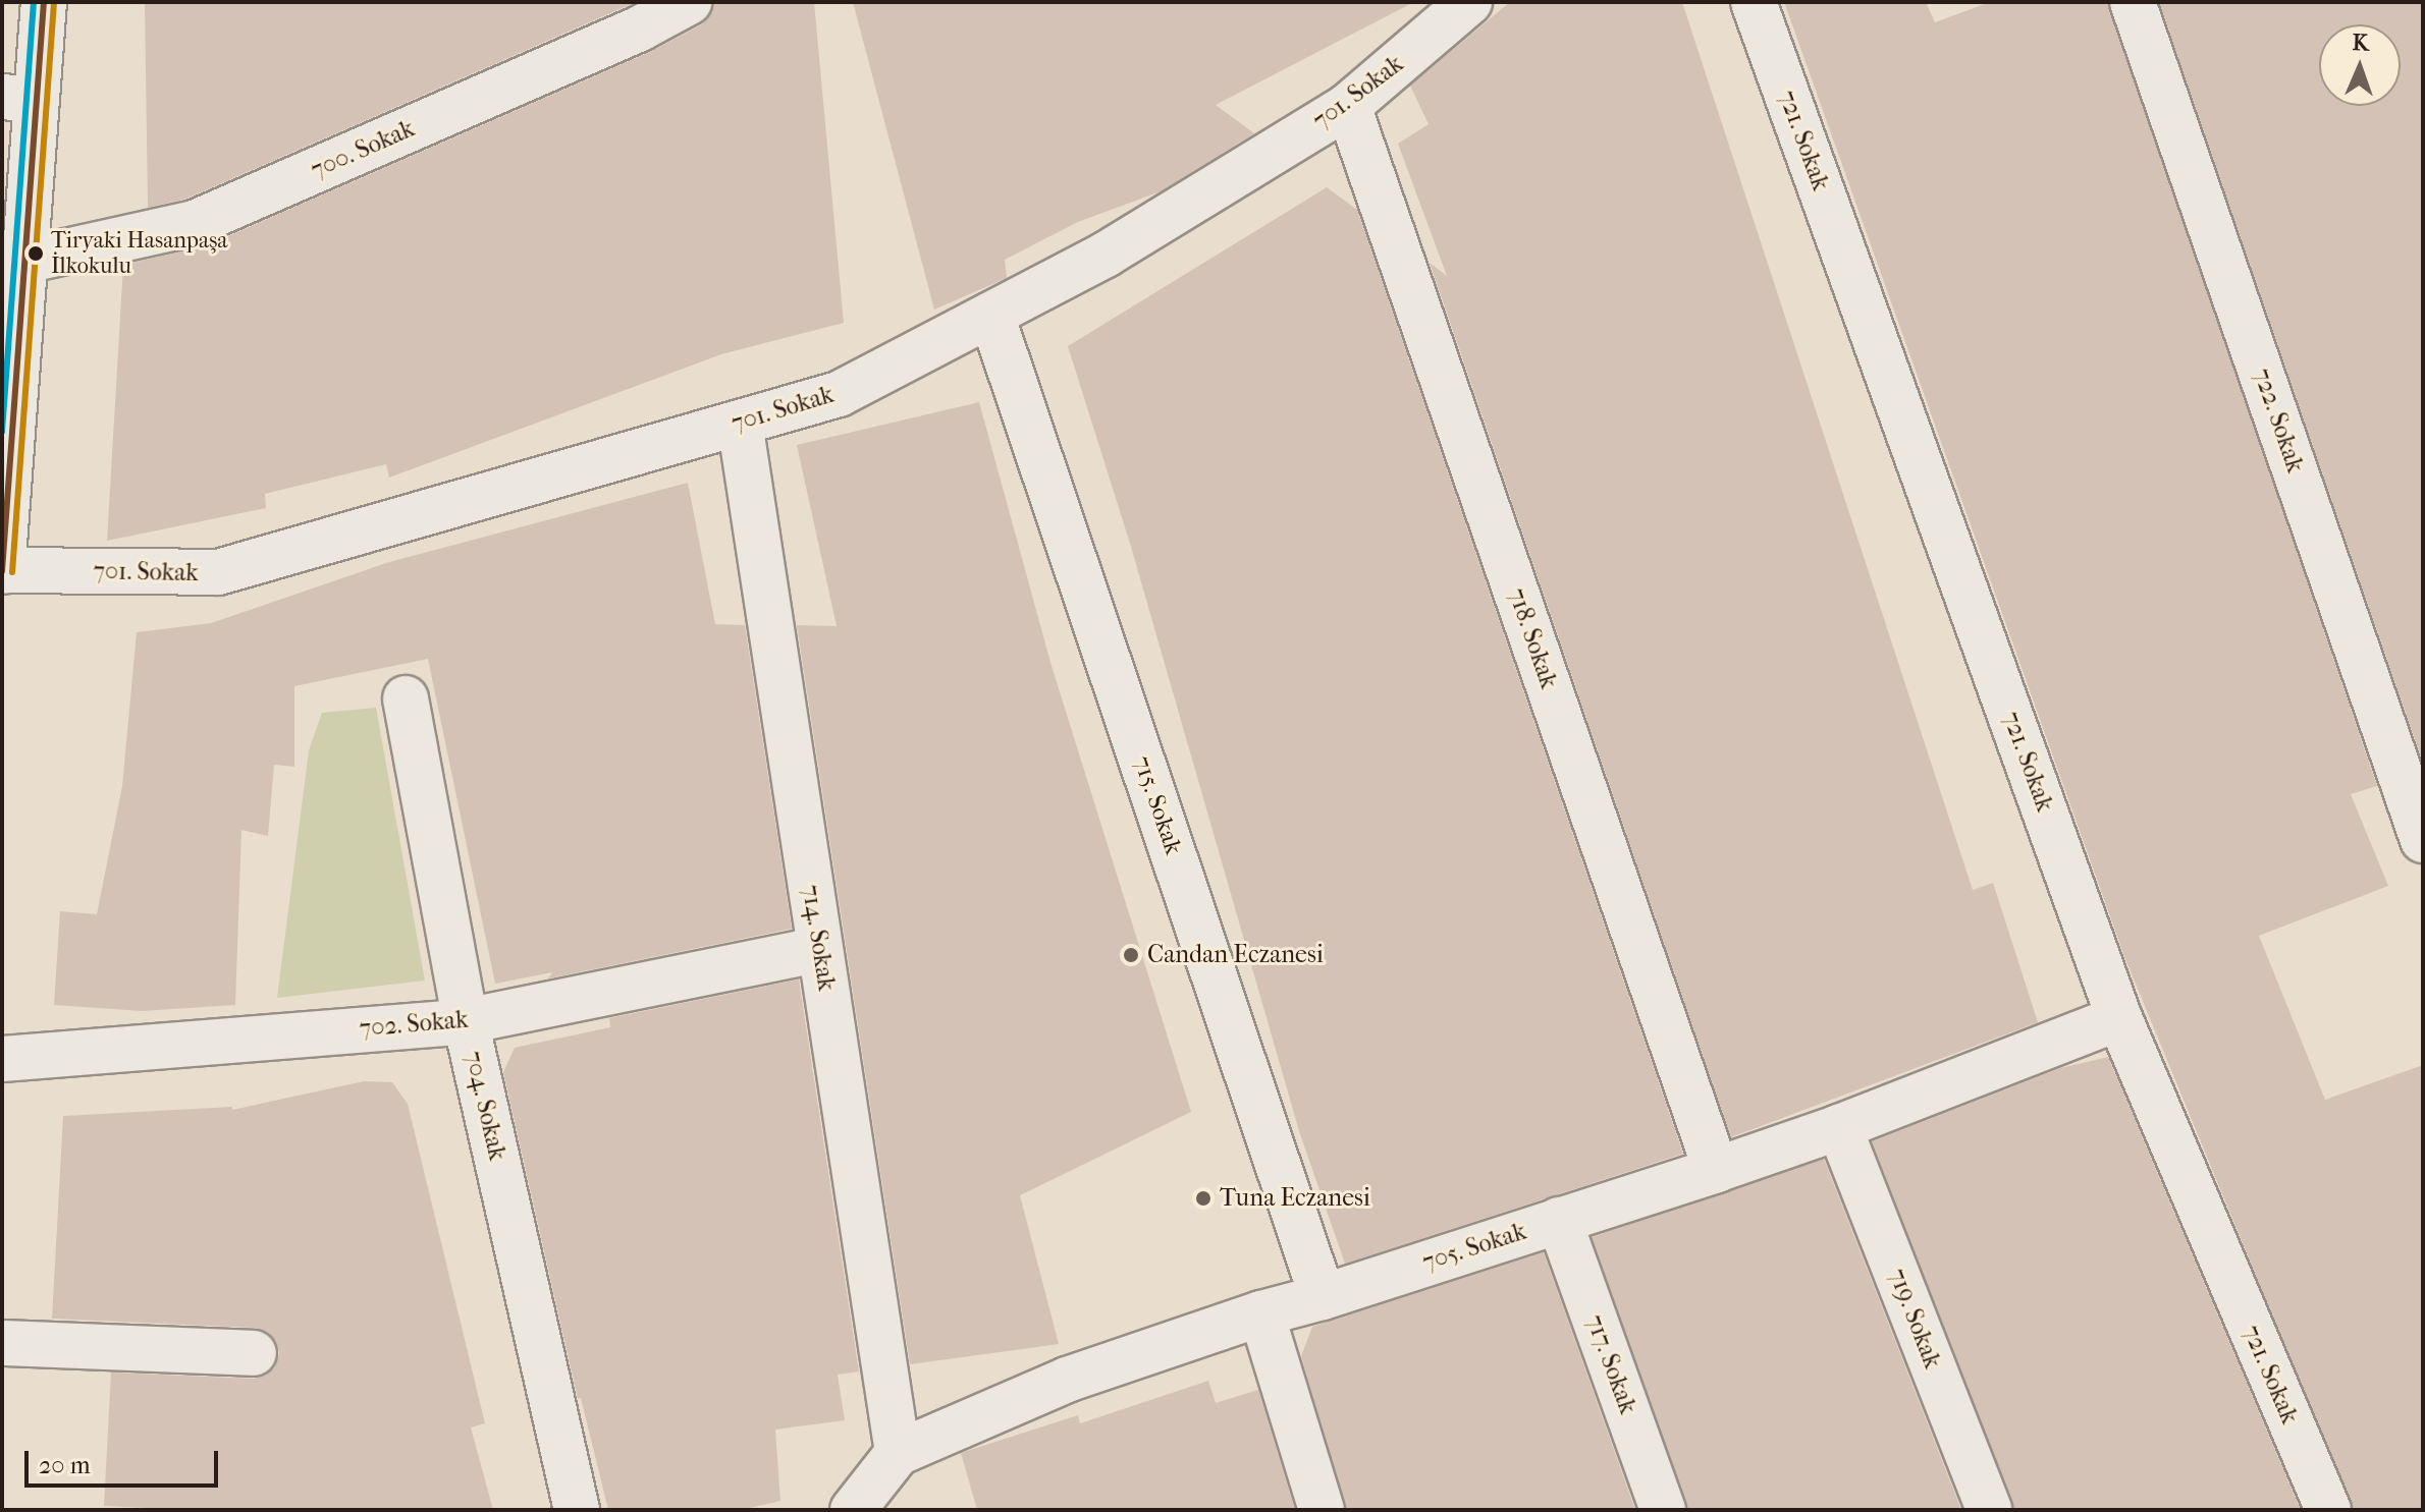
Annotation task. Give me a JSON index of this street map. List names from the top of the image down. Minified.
{"streets":{"street":["701. Sokak","721. Sokak","700. Sokak","722. Sokak","718. Sokak","715. Sokak","714. Sokak","702. Sokak","704. Sokak","705. Sokak","719. Sokak","717. Sokak"]},"crossings":[["701. Sokak","718. Sokak"],["701. Sokak","715. Sokak"],["701. Sokak","714. Sokak"],["721. Sokak","705. Sokak"],["718. Sokak","705. Sokak"],["715. Sokak","705. Sokak"],["714. Sokak","702. Sokak"],["714. Sokak","705. Sokak"],["702. Sokak","704. Sokak"],["705. Sokak","719. Sokak"],["705. Sokak","717. Sokak"]],"places":["Tiryaki Hasanpaşa İlkokulu","Candan Eczanesi","Tuna Eczanesi"],"scale_bar":"20 m","north":"top"}
